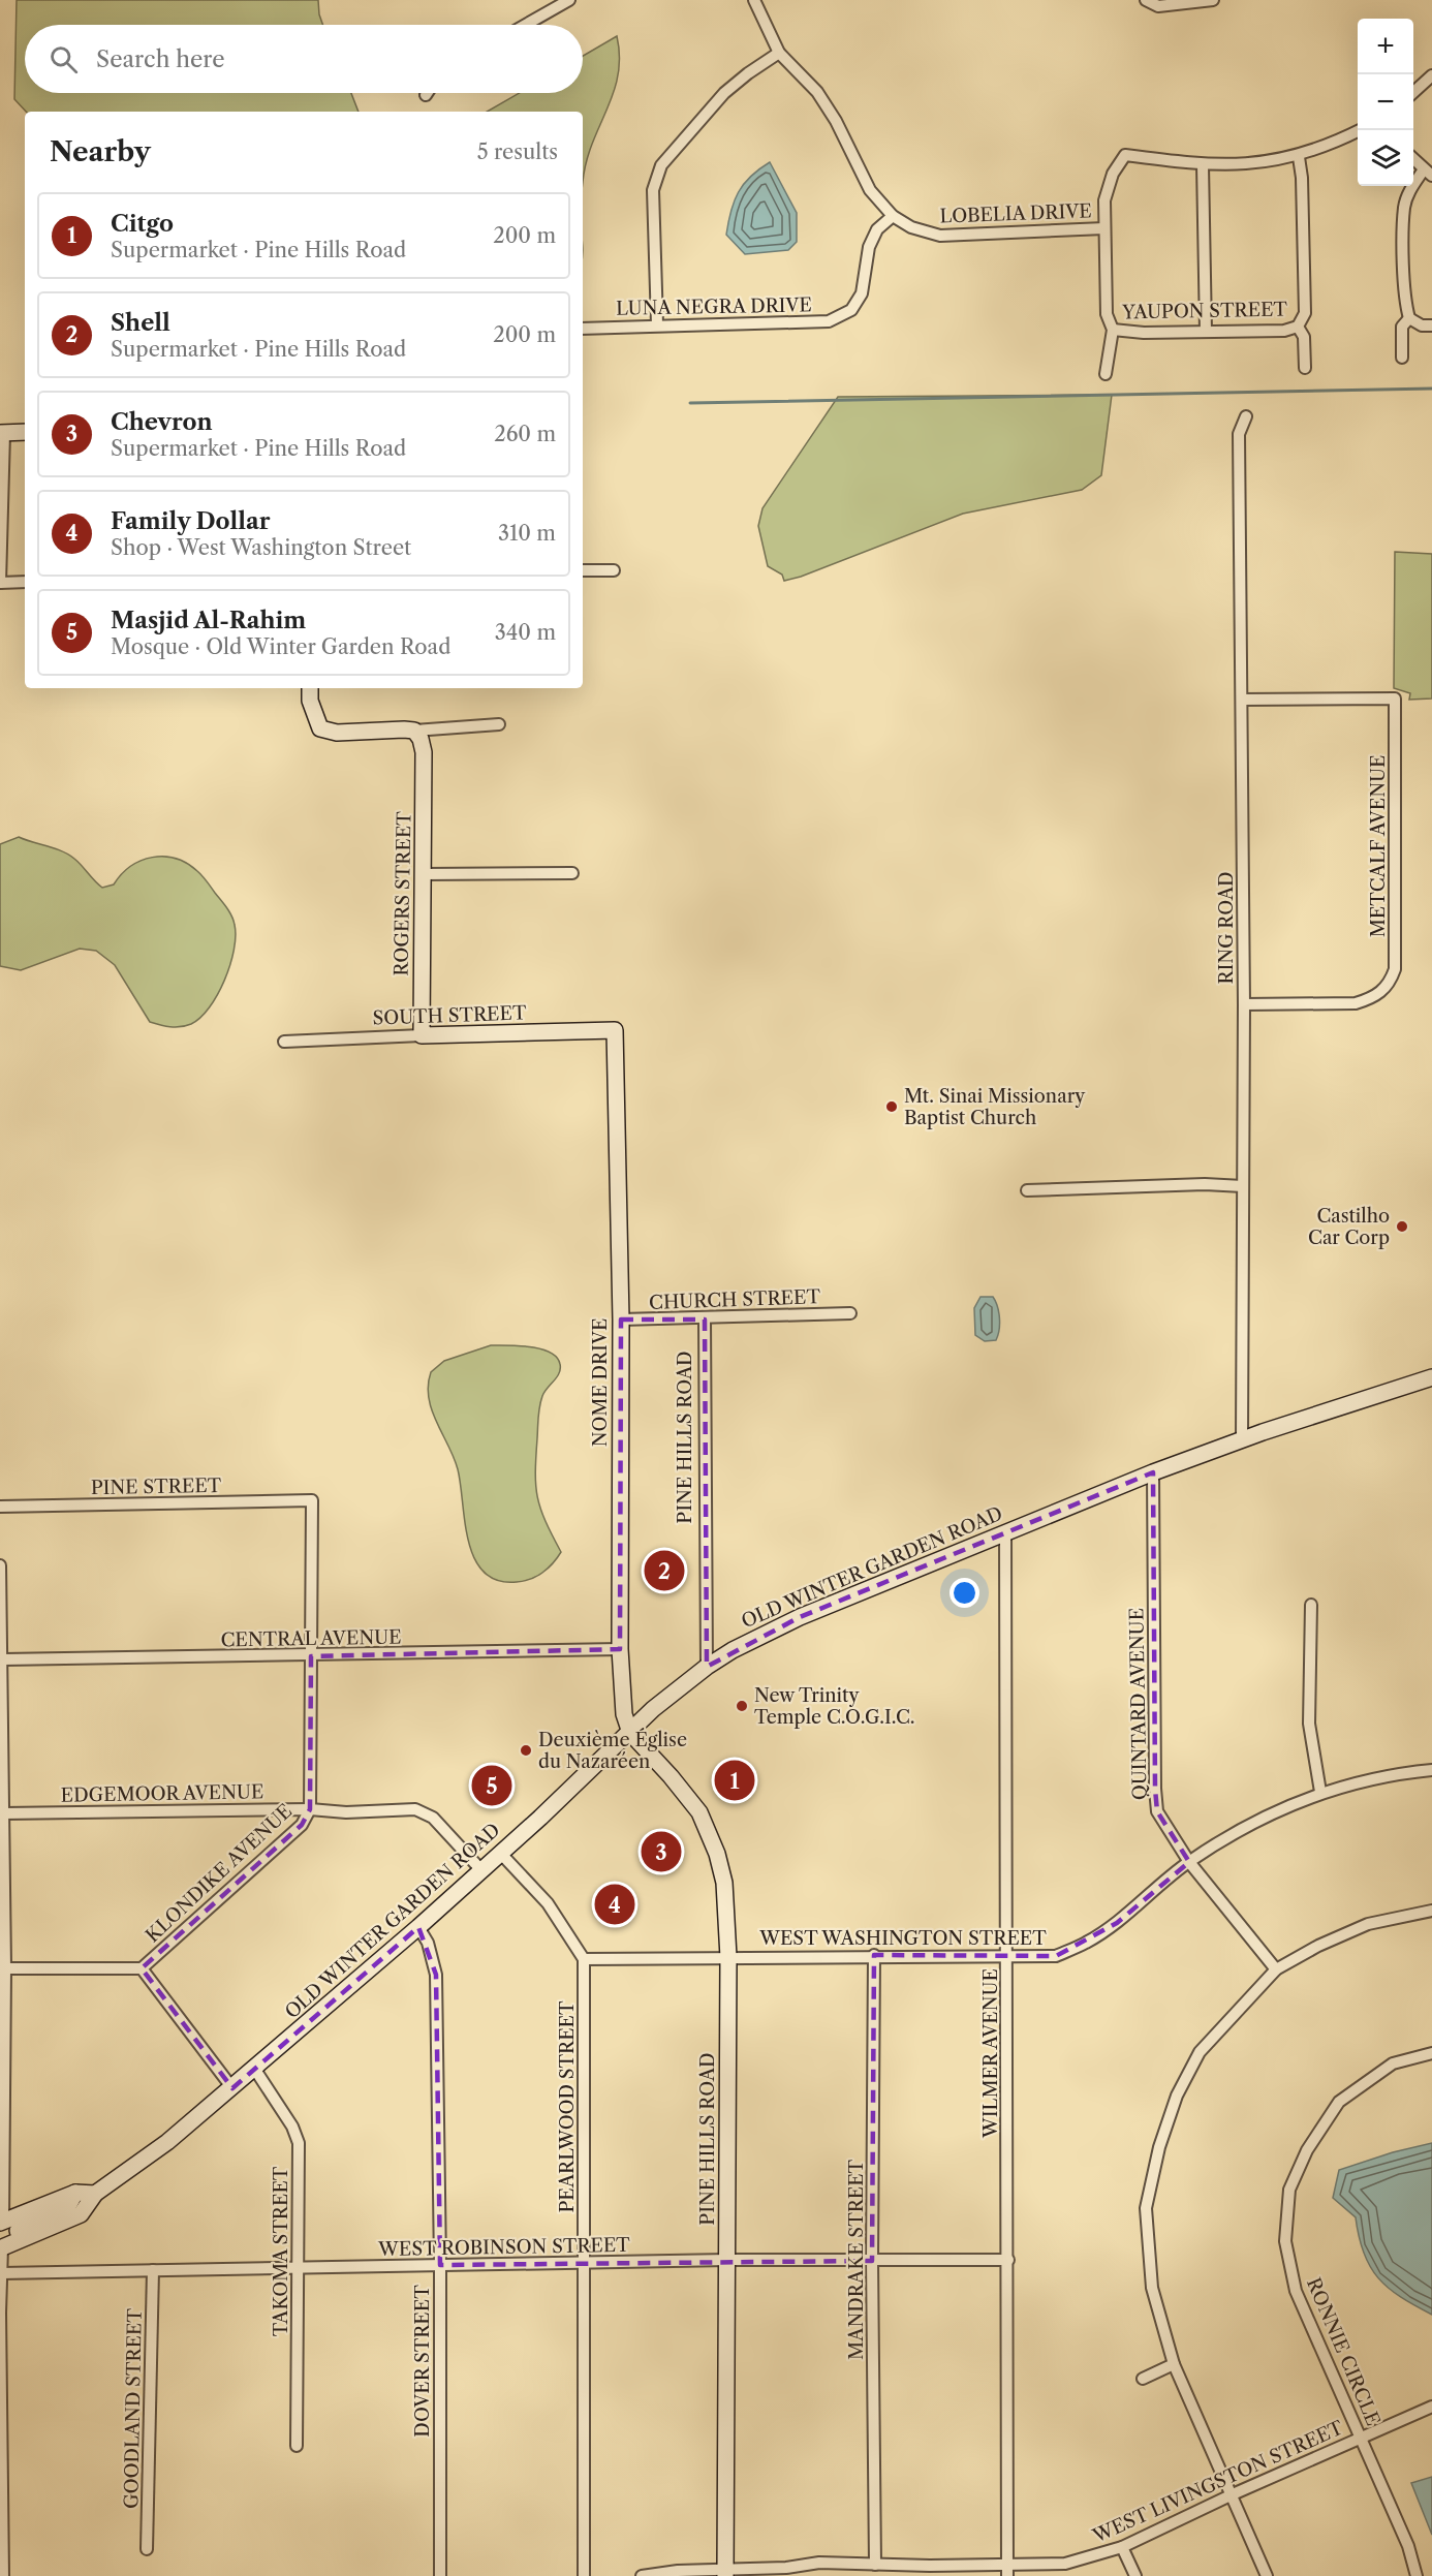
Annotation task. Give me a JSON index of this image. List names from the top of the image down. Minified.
{"streets":{"main road":["ROGERS STREET","SOUTH STREET","NOME DRIVE","PINE HILLS ROAD","OLD WINTER GARDEN ROAD"],"street":["LOBELIA DRIVE","LUNA NEGRA DRIVE","YAUPON STREET","METCALF AVENUE","RING ROAD","CHURCH STREET","PINE STREET","CENTRAL AVENUE","QUINTARD AVENUE","EDGEMOOR AVENUE","KLONDIKE AVENUE","WEST WASHINGTON STREET","WILMER AVENUE","PEARLWOOD STREET","WEST ROBINSON STREET","TAKOMA STREET","MANDRAKE STREET","RONNIE CIRCLE","DOVER STREET","GOODLAND STREET","WEST LIVINGSTON STREET"]},"crossings":[["LOBELIA DRIVE","LUNA NEGRA DRIVE"],["METCALF AVENUE","RING ROAD"],["ROGERS STREET","SOUTH STREET"],["RING ROAD","OLD WINTER GARDEN ROAD"],["SOUTH STREET","NOME DRIVE"],["CHURCH STREET","NOME DRIVE"],["CHURCH STREET","PINE HILLS ROAD"],["NOME DRIVE","PINE HILLS ROAD"],["NOME DRIVE","OLD WINTER GARDEN ROAD"],["NOME DRIVE","CENTRAL AVENUE"],["PINE HILLS ROAD","OLD WINTER GARDEN ROAD"],["PINE HILLS ROAD","WEST WASHINGTON STREET"],["PINE HILLS ROAD","WEST ROBINSON STREET"],["PINE HILLS ROAD","WEST LIVINGSTON STREET"],["PINE STREET","KLONDIKE AVENUE"],["OLD WINTER GARDEN ROAD","QUINTARD AVENUE"],["OLD WINTER GARDEN ROAD","EDGEMOOR AVENUE"],["OLD WINTER GARDEN ROAD","KLONDIKE AVENUE"],["OLD WINTER GARDEN ROAD","WILMER AVENUE"],["OLD WINTER GARDEN ROAD","TAKOMA STREET"],["OLD WINTER GARDEN ROAD","DOVER STREET"],["CENTRAL AVENUE","KLONDIKE AVENUE"],["QUINTARD AVENUE","WEST WASHINGTON STREET"],["EDGEMOOR AVENUE","KLONDIKE AVENUE"],["WEST WASHINGTON STREET","WILMER AVENUE"],["WEST WASHINGTON STREET","PEARLWOOD STREET"],["WEST WASHINGTON STREET","MANDRAKE STREET"],["WILMER AVENUE","WEST ROBINSON STREET"],["WILMER AVENUE","WEST LIVINGSTON STREET"],["PEARLWOOD STREET","WEST ROBINSON STREET"],["WEST ROBINSON STREET","TAKOMA STREET"],["WEST ROBINSON STREET","MANDRAKE STREET"],["WEST ROBINSON STREET","DOVER STREET"],["WEST ROBINSON STREET","GOODLAND STREET"],["MANDRAKE STREET","WEST LIVINGSTON STREET"],["RONNIE CIRCLE","WEST LIVINGSTON STREET"]],"places":["Mt. Sinai Missionary Baptist Church","Castilho Car Corp","New Trinity Temple C.O.G.I.C.","Deuxième Église du Nazaréen"],"page":{"map_buttons":["+","−"],"search":"Search here","heading":["Nearby","5 results"],"list":[{"mark":"1","name":"Citgo","note":"Supermarket · Pine Hills Road","value":"200 m"},{"mark":"2","name":"Shell","note":"Supermarket · Pine Hills Road","value":"200 m"},{"mark":"3","name":"Chevron","note":"Supermarket · Pine Hills Road","value":"260 m"},{"mark":"4","name":"Family Dollar","note":"Shop · West Washington Street","value":"310 m"},{"mark":"5","name":"Masjid Al-Rahim","note":"Mosque · Old Winter Garden Road","value":"340 m"}],"pins":["2","1","5","3","4"]}}
